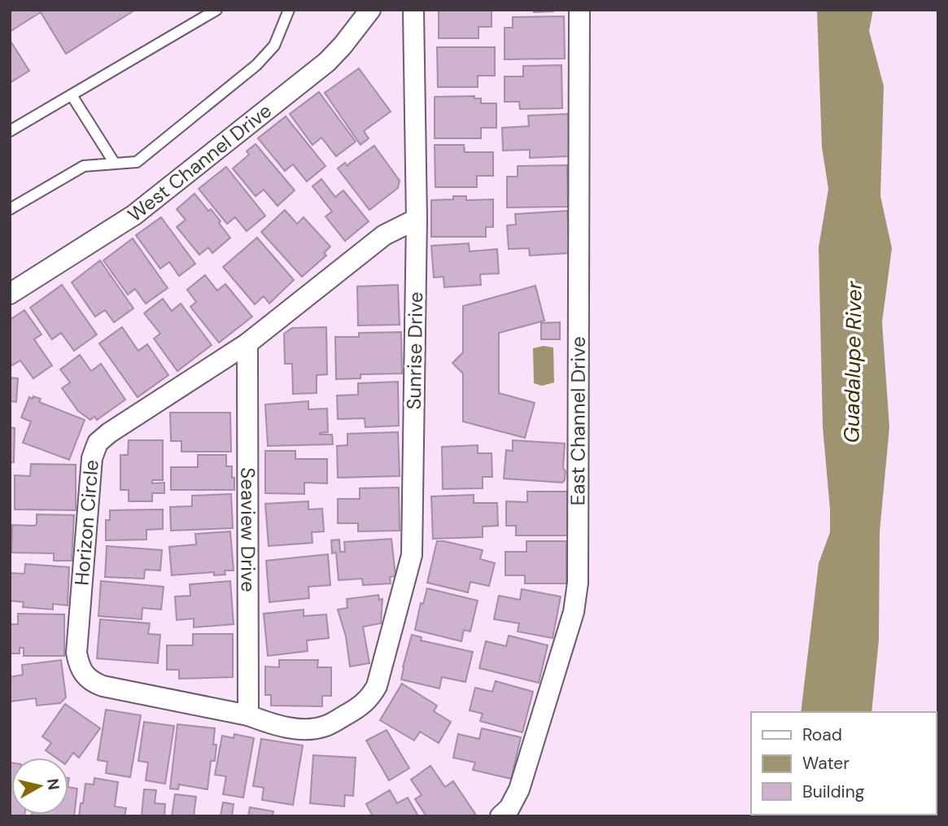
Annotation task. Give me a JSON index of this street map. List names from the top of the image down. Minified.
{"streets":{"street":["West Channel Drive","Sunrise Drive","East Channel Drive","Horizon Circle","Seaview Drive"]},"crossings":[["Sunrise Drive","Horizon Circle"],["Horizon Circle","Seaview Drive"]],"water":["Guadalupe River"],"legend":["Road","Water","Building"],"north":"right"}
